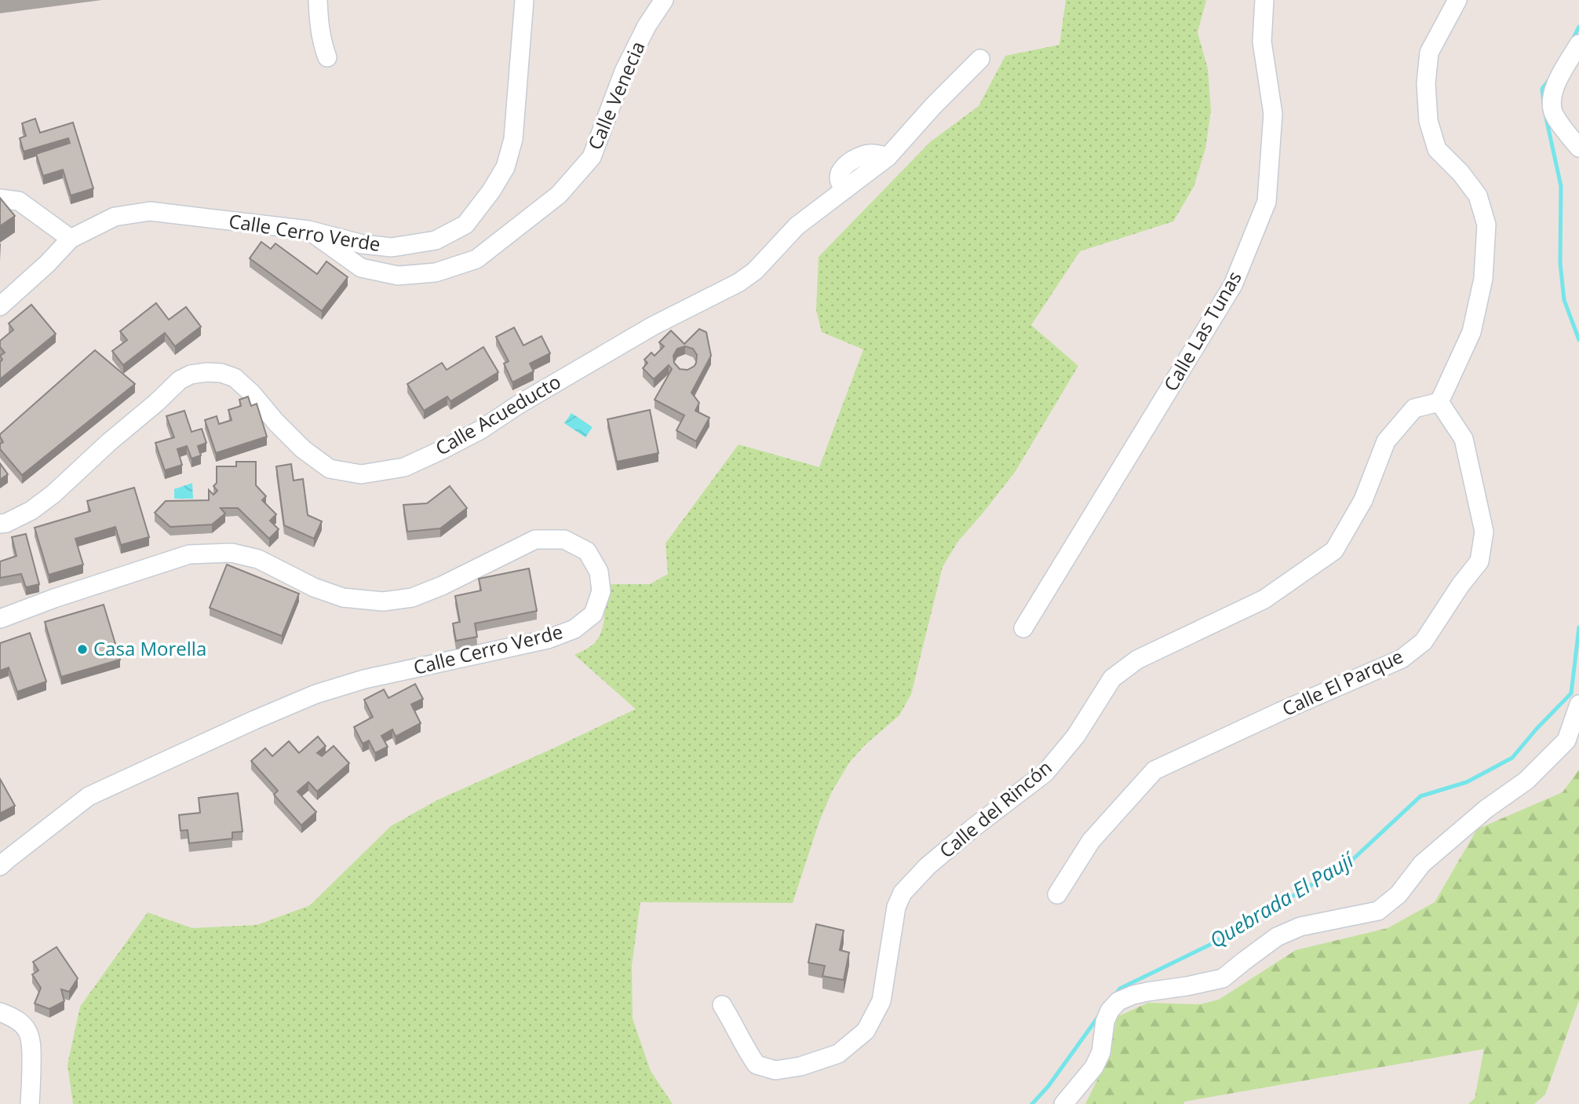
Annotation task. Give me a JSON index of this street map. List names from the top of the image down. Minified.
{"streets":{"street":["Calle Venecia","Calle Cerro Verde","Calle Las Tunas","Calle Acueducto","Calle El Parque","Calle del Rincón"]},"crossings":[["Calle Venecia","Calle Cerro Verde"],["Calle El Parque","Calle del Rincón"]],"water":["Quebrada El Paují"],"places":["Casa Morella"]}
